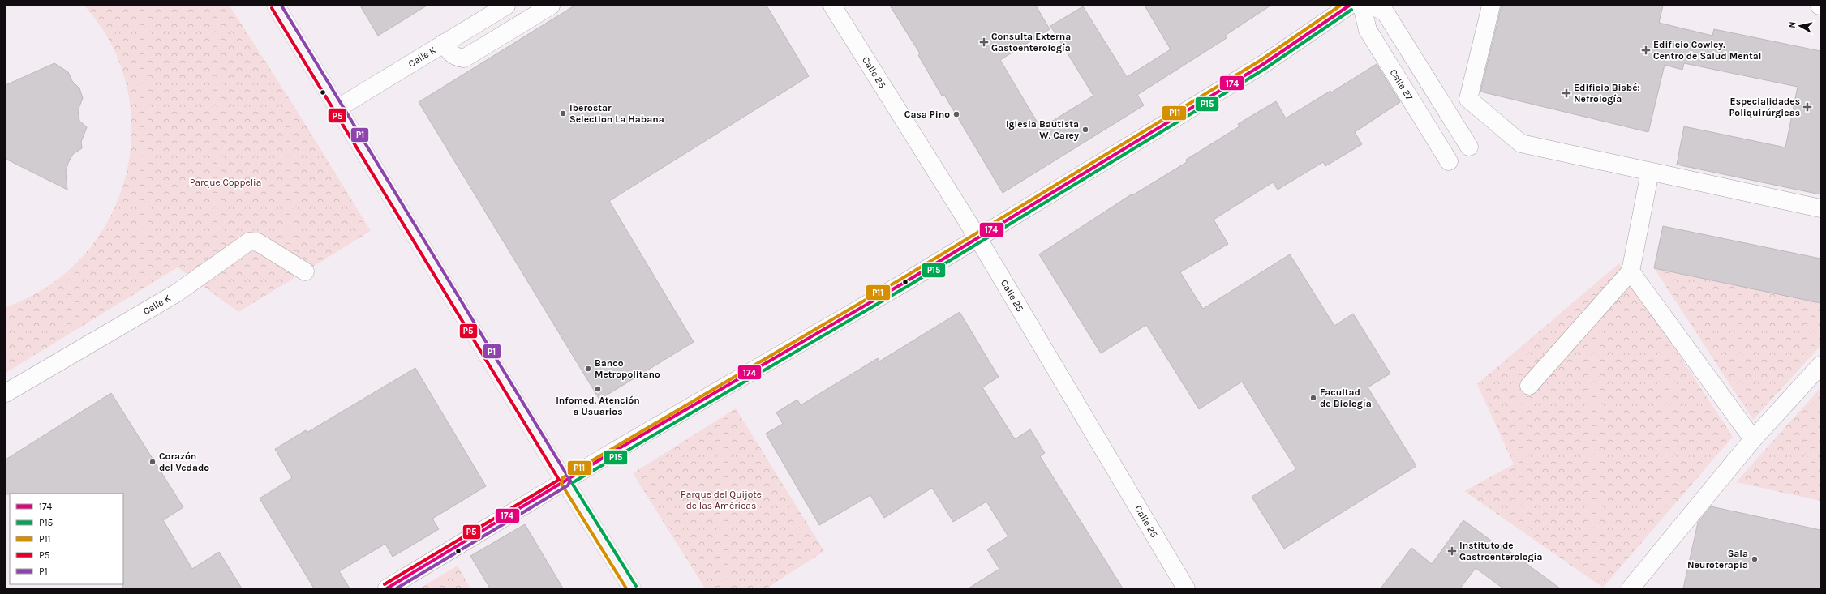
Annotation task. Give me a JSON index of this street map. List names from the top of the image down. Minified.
{"streets":{"street":["Calle K","Calle 25","Calle 27"]},"parks":["Parque Coppelia","Parque del Quijote de las Américas"],"places":{"health":["Consulta Externa Gastoenterología","Edificio Cowley. Centro de Salud Mental","Edificio Bisbé: Nefrología","Especialidades Poliquirúrgicas","Instituto de Gastroenterología"],"other":["Iberostar Selection La Habana","Casa Pino","Iglesia Bautista W. Carey","Banco Metropolitano","Infomed. Atención a Usuarios","Facultad de Biología","Corazón del Vedado","Sala Neuroterapia"]},"lines":["transit line 174","transit line P11","transit line P1","transit line P5","transit line P15"],"legend":["174","P15","P11","P5","P1"],"north":"left"}
